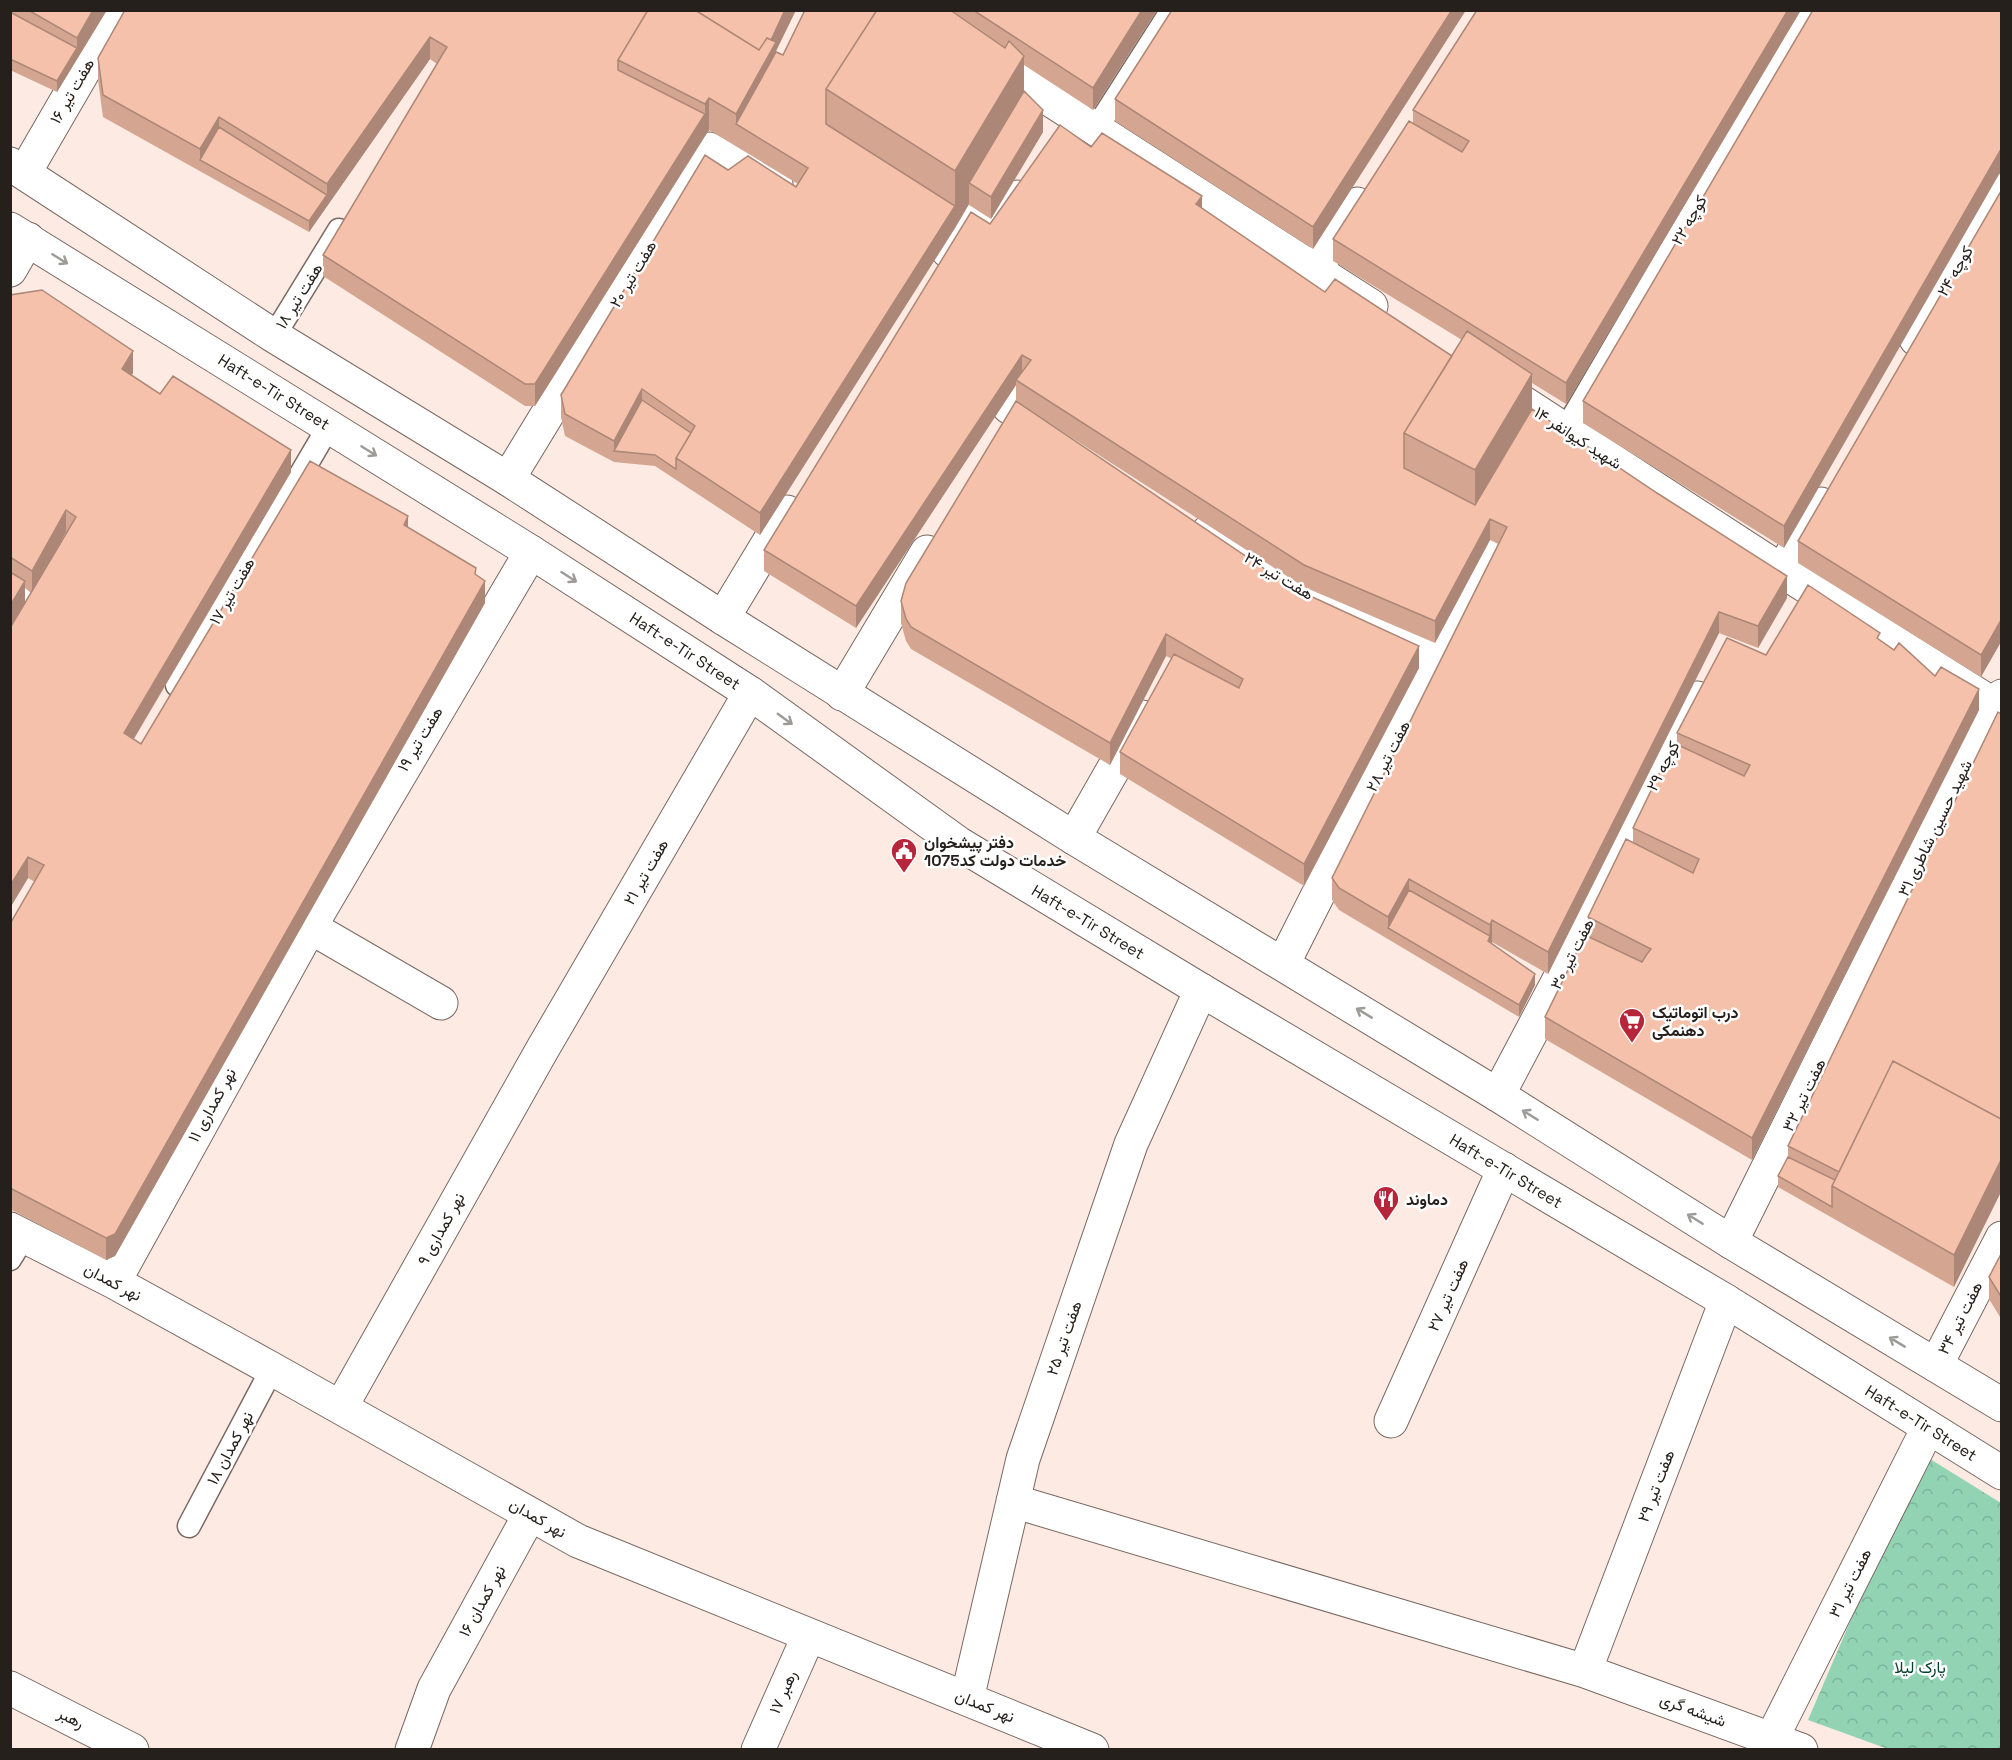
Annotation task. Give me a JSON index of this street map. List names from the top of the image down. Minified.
{"streets":{"street":["هفت تیر ۱۶","کوچه ۲۴","هفت تیر ۲۰","Haft-e-Tir Street","شهید کیوانفر ۱۴","هفت تیر ۲۴","هفت تیر ۱۹","هفت تیر ۲۸","کوچه ۲۹","شهید حسین شاطری ۳۱","هفت تیر ۲۱","هفت تیر ۳۰","هفت تیر ۳۲","نهر کمداری ۱۱","نهر کمداری ۹","نهر کمدان","هفت تیر ۲۷","هفت تیر ۳۴","هفت تیر ۲۵","هفت تیر ۲۹","هفت تیر ۳۱","نهر کمدان ۱۶","رهبر ۱۷","شیشه گری","رهبر"],"lane":["کوچه ۲۲","هفت تیر ۱۸","هفت تیر ۱۷","نهر کمدان ۱۸"]},"crossings":[["کوچه ۲۲","شهید کیوانفر ۱۴"],["Haft-e-Tir Street","هفت تیر ۱۷"],["Haft-e-Tir Street","هفت تیر ۱۹"],["Haft-e-Tir Street","هفت تیر ۲۱"],["Haft-e-Tir Street","هفت تیر ۲۷"],["Haft-e-Tir Street","هفت تیر ۲۵"],["Haft-e-Tir Street","هفت تیر ۲۹"],["Haft-e-Tir Street","هفت تیر ۳۱"],["شهید کیوانفر ۱۴","شهید حسین شاطری ۳۱"],["هفت تیر ۲۴","هفت تیر ۲۸"],["هفت تیر ۱۹","نهر کمداری ۱۱"],["کوچه ۲۹","هفت تیر ۳۰"],["شهید حسین شاطری ۳۱","هفت تیر ۳۲"],["هفت تیر ۲۱","نهر کمداری ۹"],["نهر کمداری ۱۱","نهر کمدان"],["نهر کمداری ۹","نهر کمدان"],["نهر کمدان","هفت تیر ۲۵"],["نهر کمدان","نهر کمدان ۱۸"],["نهر کمدان","نهر کمدان ۱۶"],["نهر کمدان","رهبر ۱۷"],["هفت تیر ۲۵","شیشه گری"],["هفت تیر ۲۹","شیشه گری"],["هفت تیر ۳۱","شیشه گری"]],"parks":["پارک لیلا"],"places":{"public building":["دفتر پیشخوان خدمات دولت کد1075"],"supermarket":["درب اتوماتیک دهنمکی"],"restaurant":["دماوند"]}}
